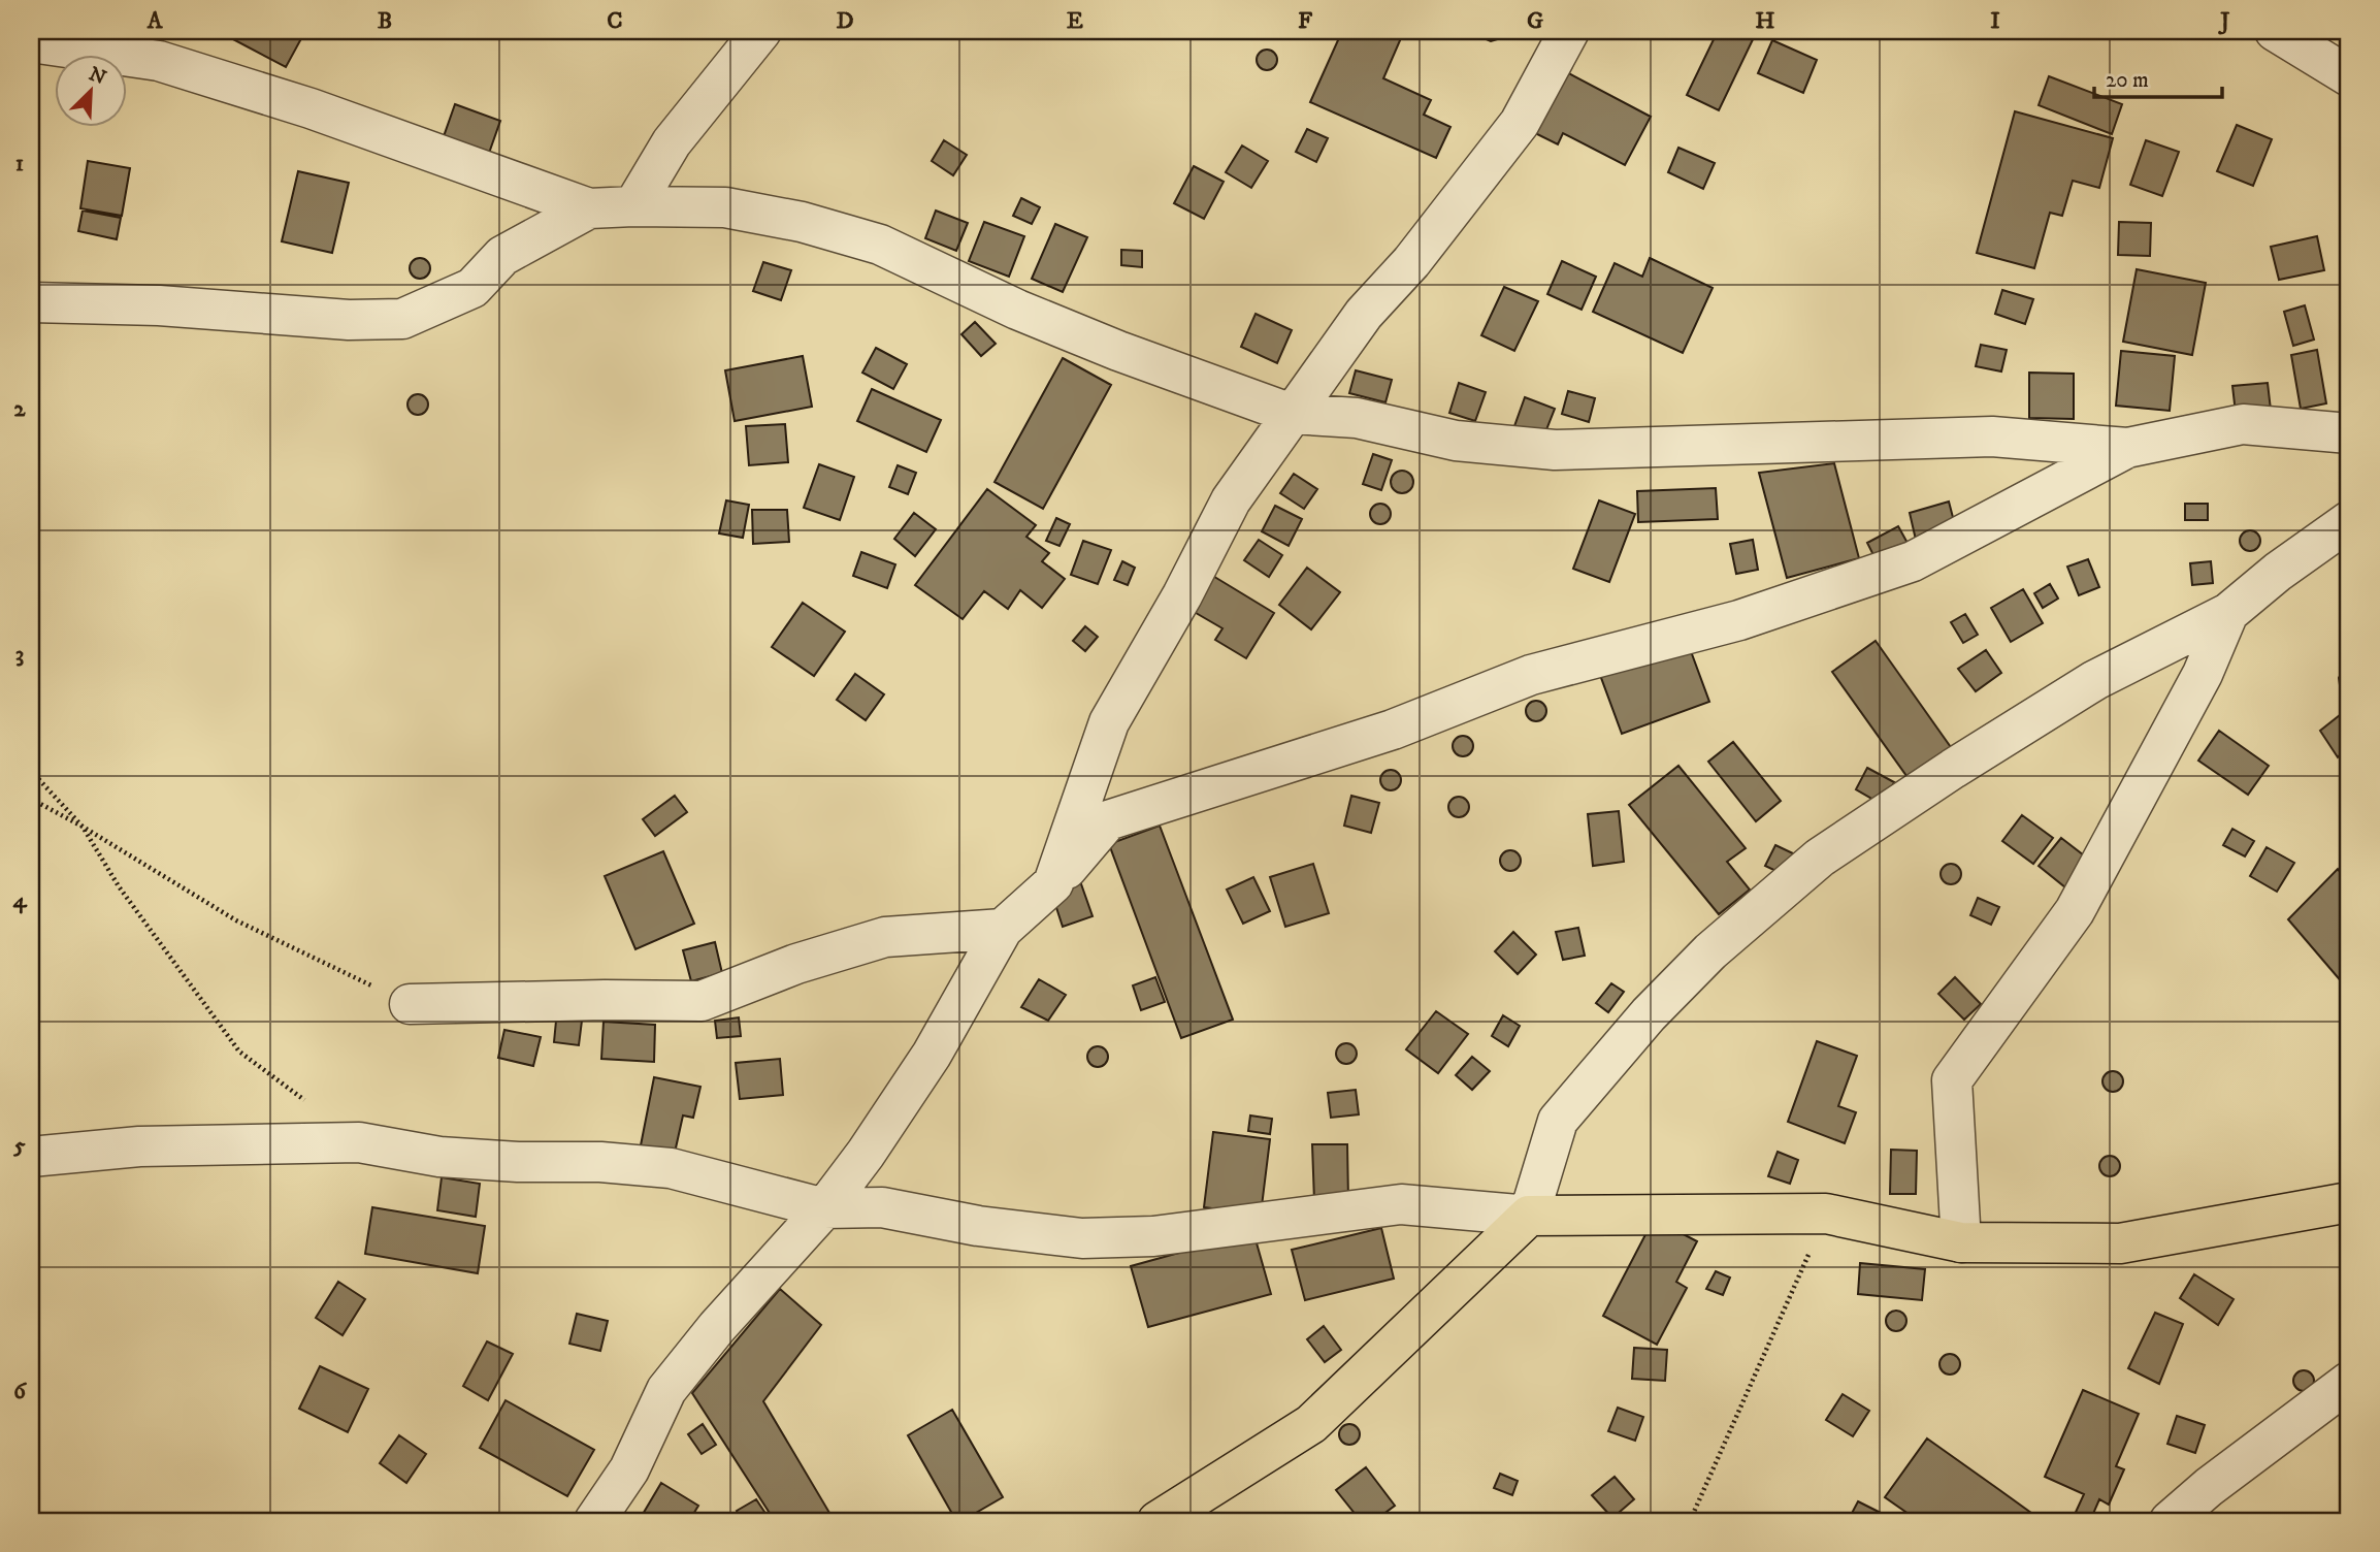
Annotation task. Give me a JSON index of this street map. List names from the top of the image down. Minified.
{"scale_bar":"20 m","north":"top right","grid":{"columns":["A","B","C","D","E","F","G","H","I","J"],"rows":["1","2","3","4","5","6"]}}
